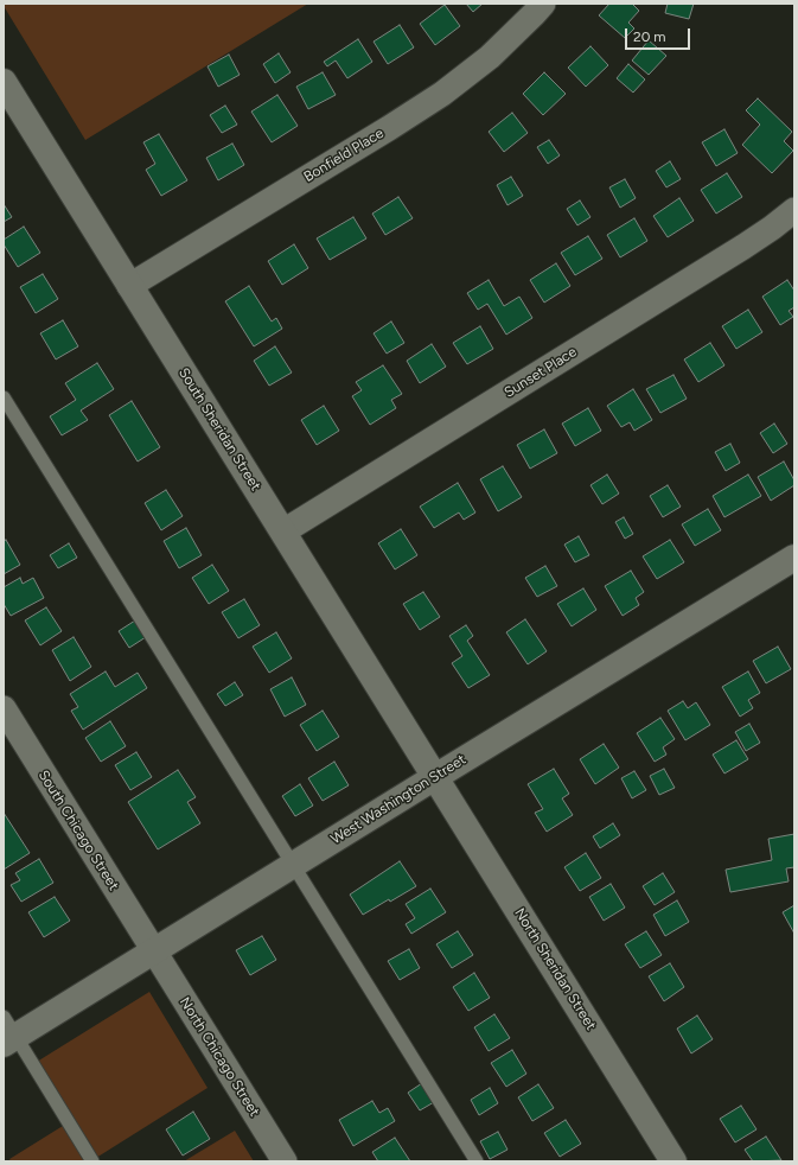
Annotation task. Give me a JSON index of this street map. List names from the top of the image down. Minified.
{"streets":{"street":["Bonfield Place","Sunset Place","South Sheridan Street","West Washington Street","South Chicago Street","North Sheridan Street","North Chicago Street"]},"crossings":[["Bonfield Place","South Sheridan Street"],["Sunset Place","South Sheridan Street"],["South Sheridan Street","West Washington Street"],["South Sheridan Street","North Sheridan Street"],["West Washington Street","South Chicago Street"],["West Washington Street","North Sheridan Street"],["West Washington Street","North Chicago Street"],["South Chicago Street","North Chicago Street"]],"scale_bar":"20 m"}
